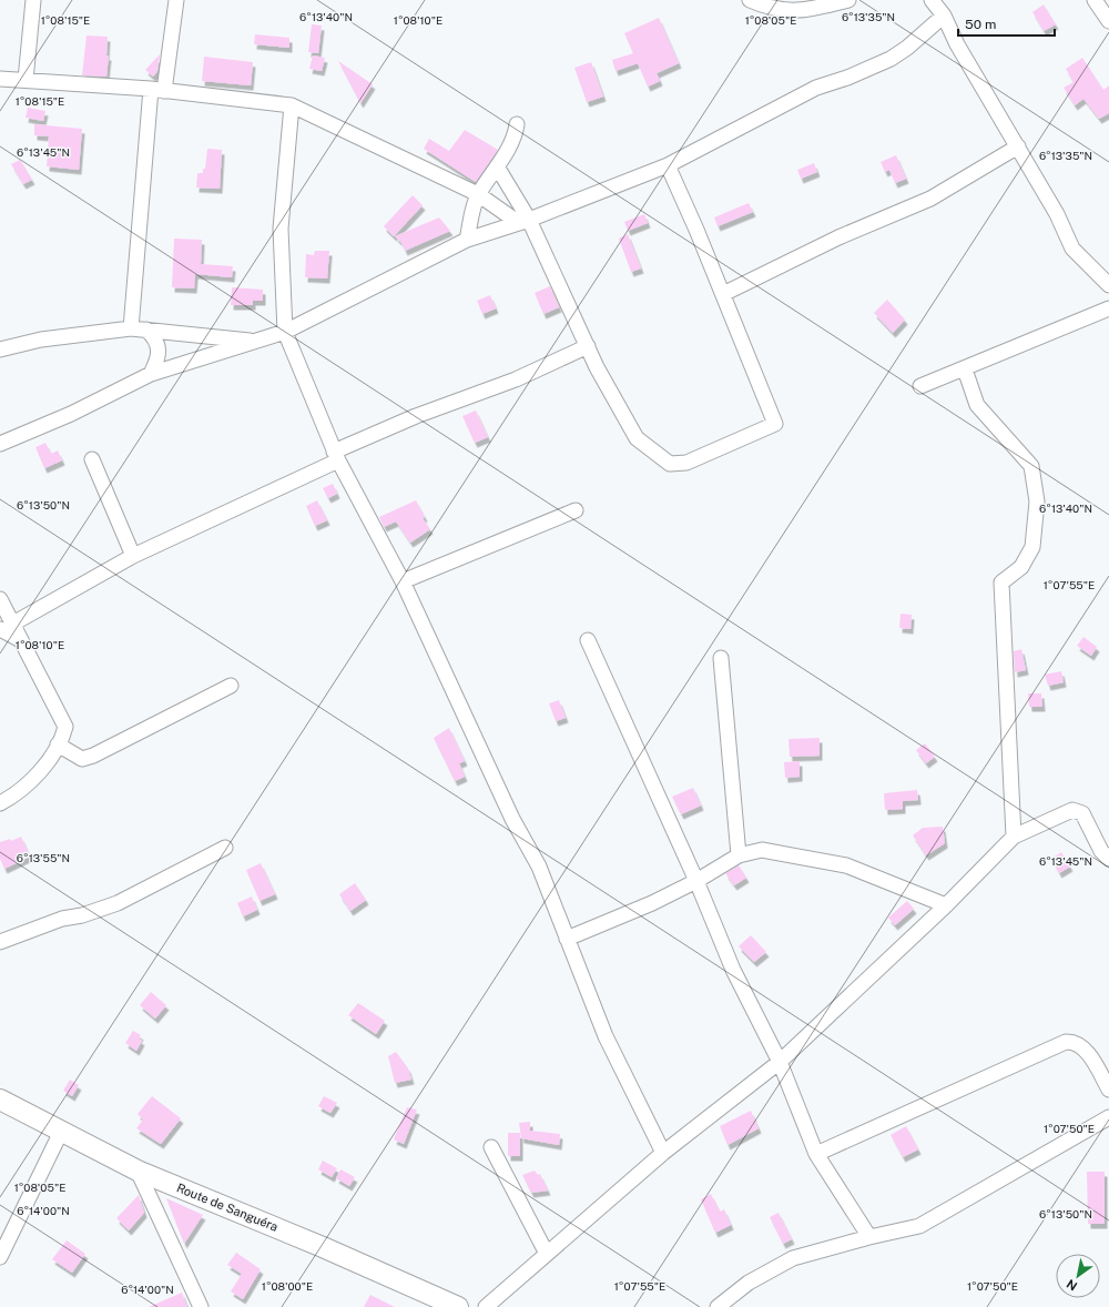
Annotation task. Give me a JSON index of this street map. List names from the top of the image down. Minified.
{"streets":{"street":["Route de Sanguéra"]},"scale_bar":"50 m","north":"bottom left","coordinates":["6°13'40\"N","6°13'35\"N","1°08'15\"E","1°08'10\"E","1°08'05\"E","6°13'45\"N","6°13'50\"N","1°07'55\"E","6°13'55\"N","1°07'50\"E","6°14'00\"N","1°08'00\"E"]}
